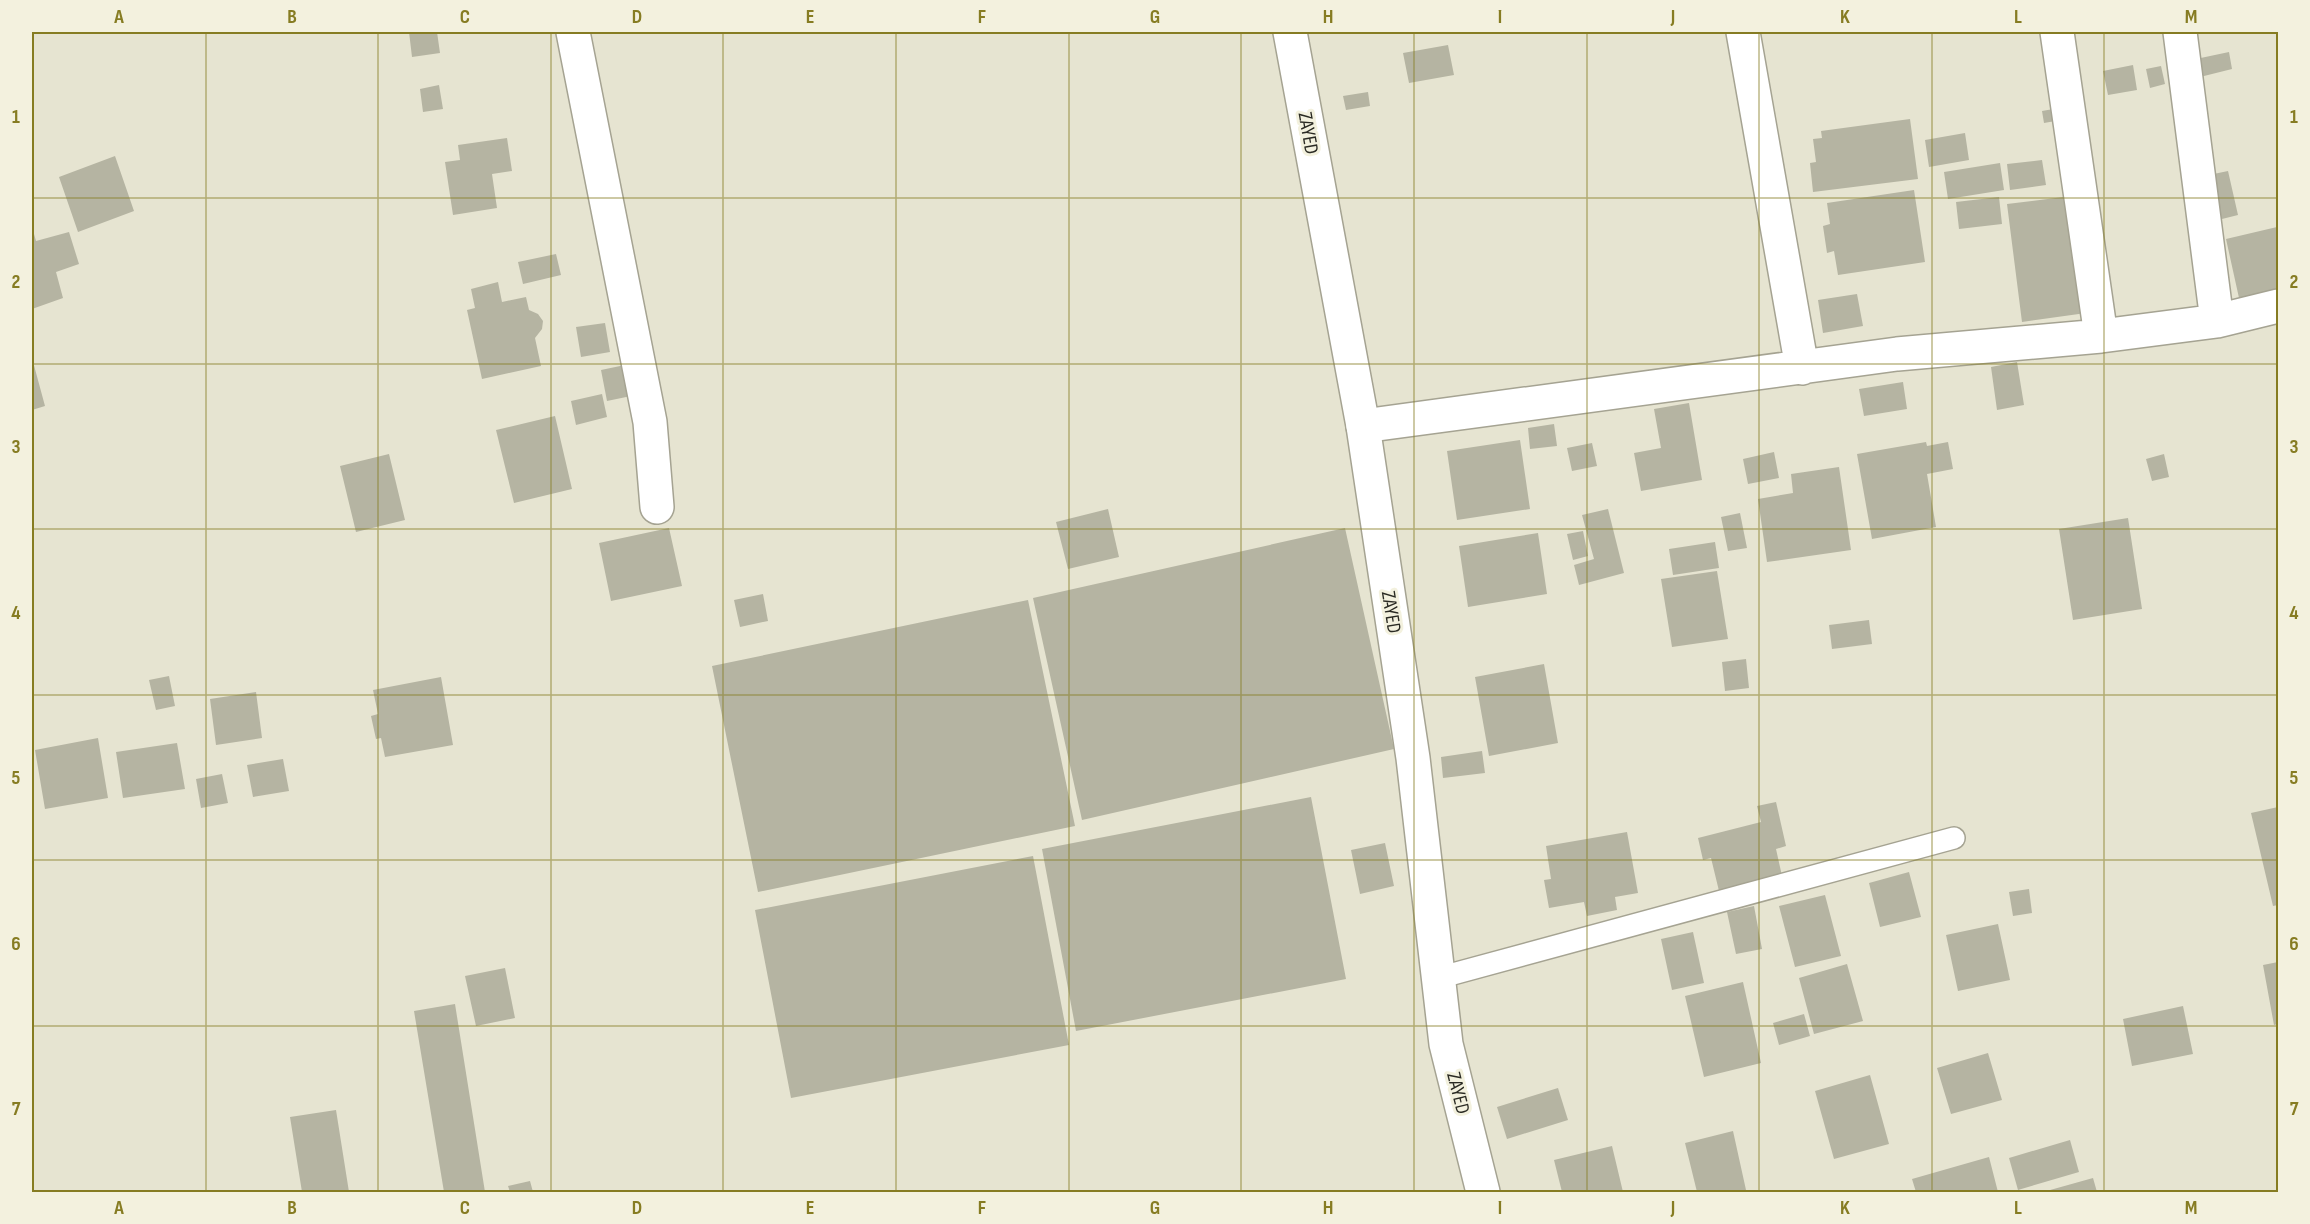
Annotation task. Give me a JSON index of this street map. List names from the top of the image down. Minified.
{"streets":{"street":["ZAYED"]},"grid":{"columns":["A","B","C","D","E","F","G","H","I","J","K","L","M"],"rows":["1","2","3","4","5","6","7"]}}
